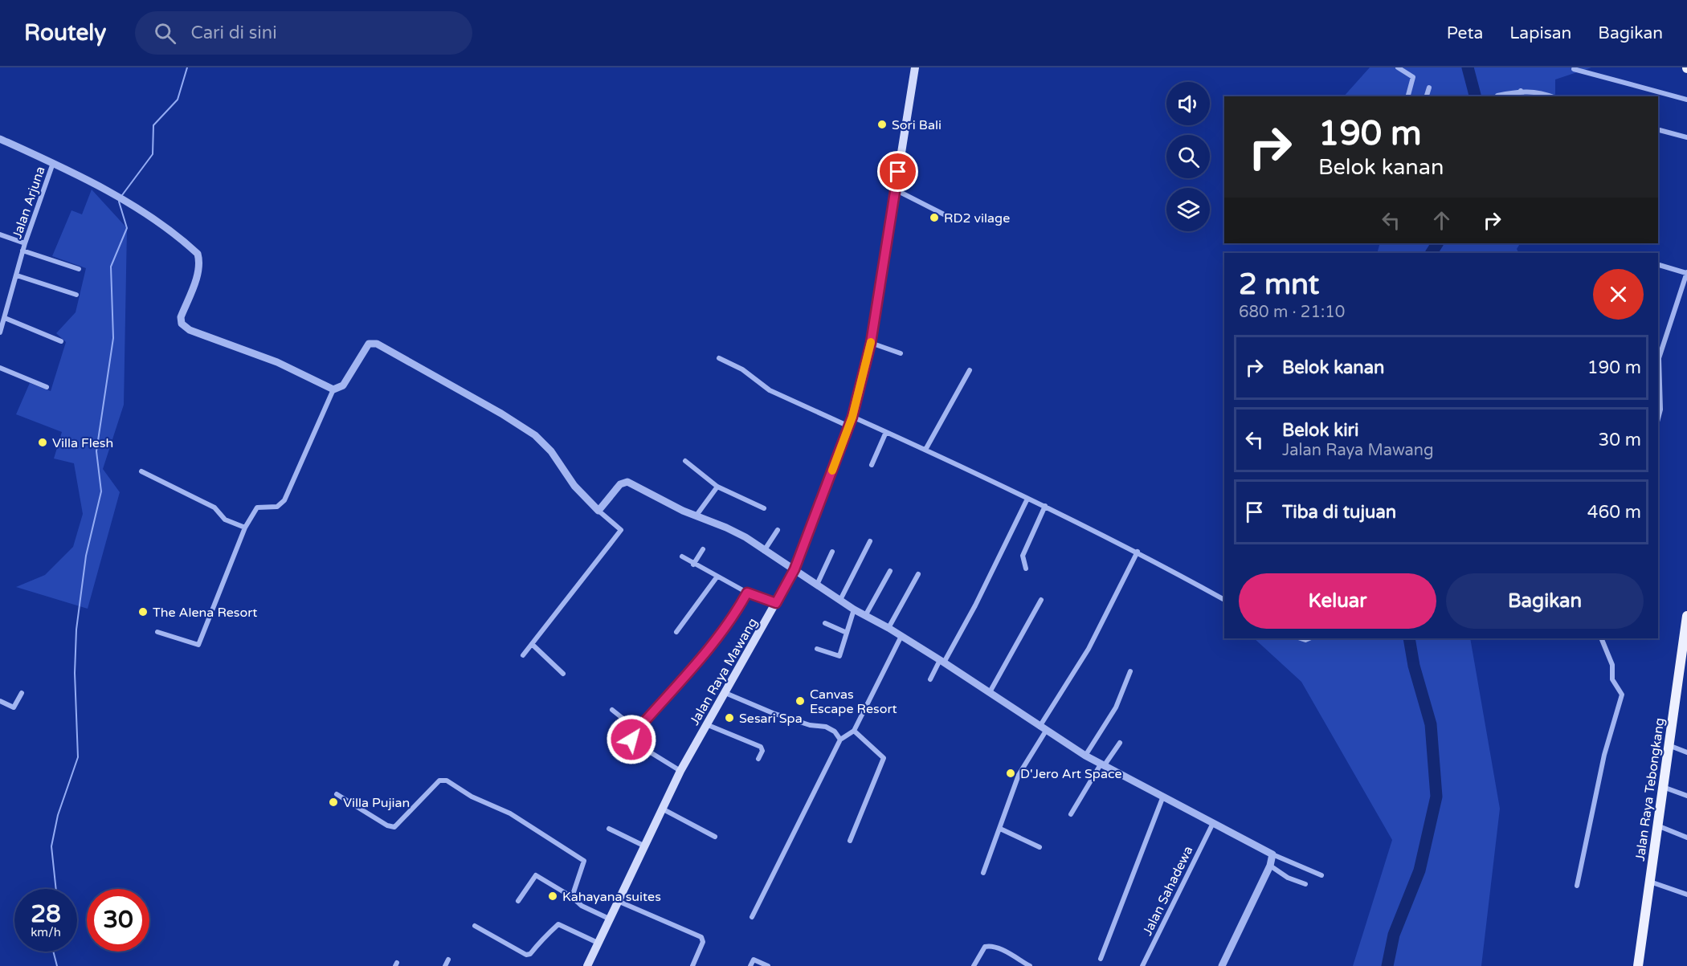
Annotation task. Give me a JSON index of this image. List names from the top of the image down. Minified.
{"streets":{"main road":["Jalan Raya Mawang","Jalan Raya Tebongkang"],"street":["Jalan Arjuna","Jalan Sahadewa"]},"places":["Sori Bali","RD2 vilage","Villa Flesh","The Alena Resort","Canvas Escape Resort","Sesari Spa","D'Jero Art Space","Villa Pujian","Kahayana suites"],"page":{"header":"Routely","search":"Cari di sini","nav":["Peta","Lapisan","Bagikan"],"turn":["190 m","Belok kanan"],"heading":["2 mnt","680 m · 21:10"],"list":[{"name":"Belok kanan","value":"190 m"},{"name":"Belok kiri","note":"Jalan Raya Mawang","value":"30 m"},{"name":"Tiba di tujuan","value":"460 m"}],"buttons":["Keluar","Bagikan"],"speed":"28 km/h","limit":"30"}}
